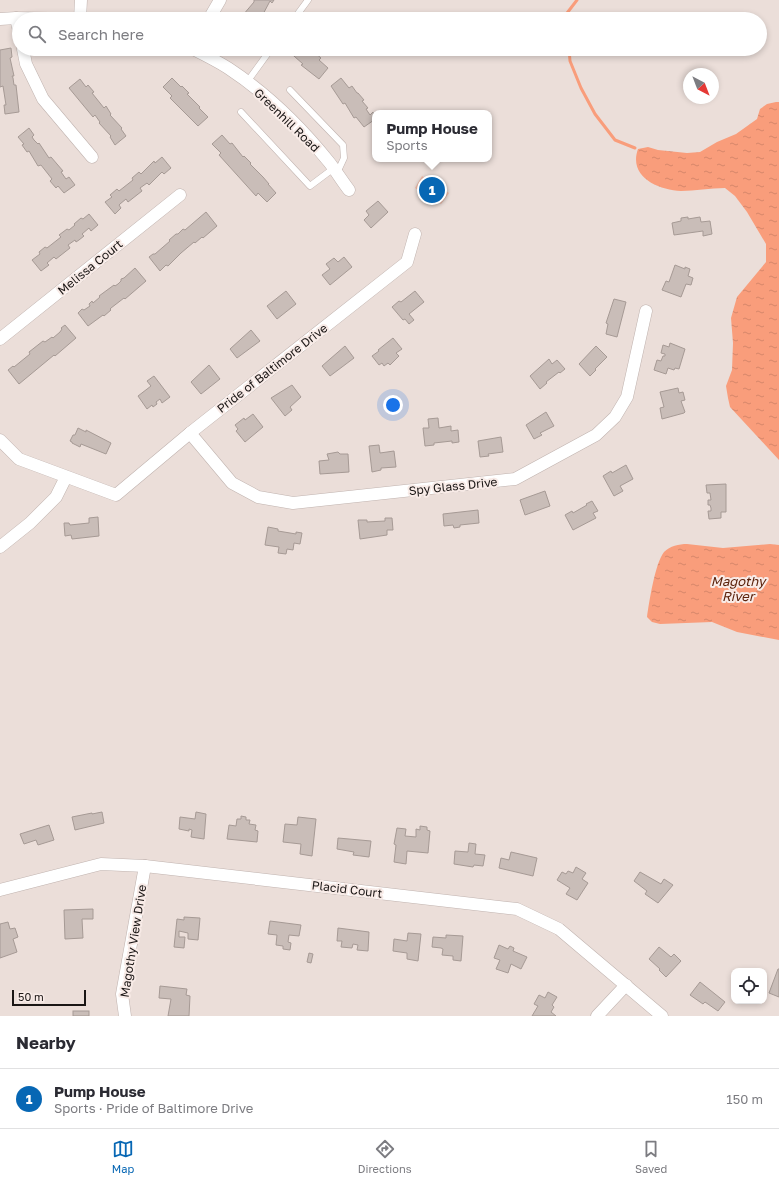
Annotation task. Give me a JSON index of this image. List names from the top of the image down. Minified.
{"streets":{"street":["Greenhill Road","Melissa Court","Pride of Baltimore Drive","Spy Glass Drive","Placid Court","Magothy View Drive"]},"crossings":[["Pride of Baltimore Drive","Spy Glass Drive"],["Placid Court","Magothy View Drive"]],"water":["Magothy River"],"scale_bar":"50 m","north":"bottom right","page":{"search":"Search here","popup":["Pump House","Sports"],"pins":"1","scale":"50 m","heading":"Nearby","list":[{"mark":"1","name":"Pump House","note":"Sports · Pride of Baltimore Drive","value":"150 m"}],"nav":["Map","Directions","Saved"]}}
